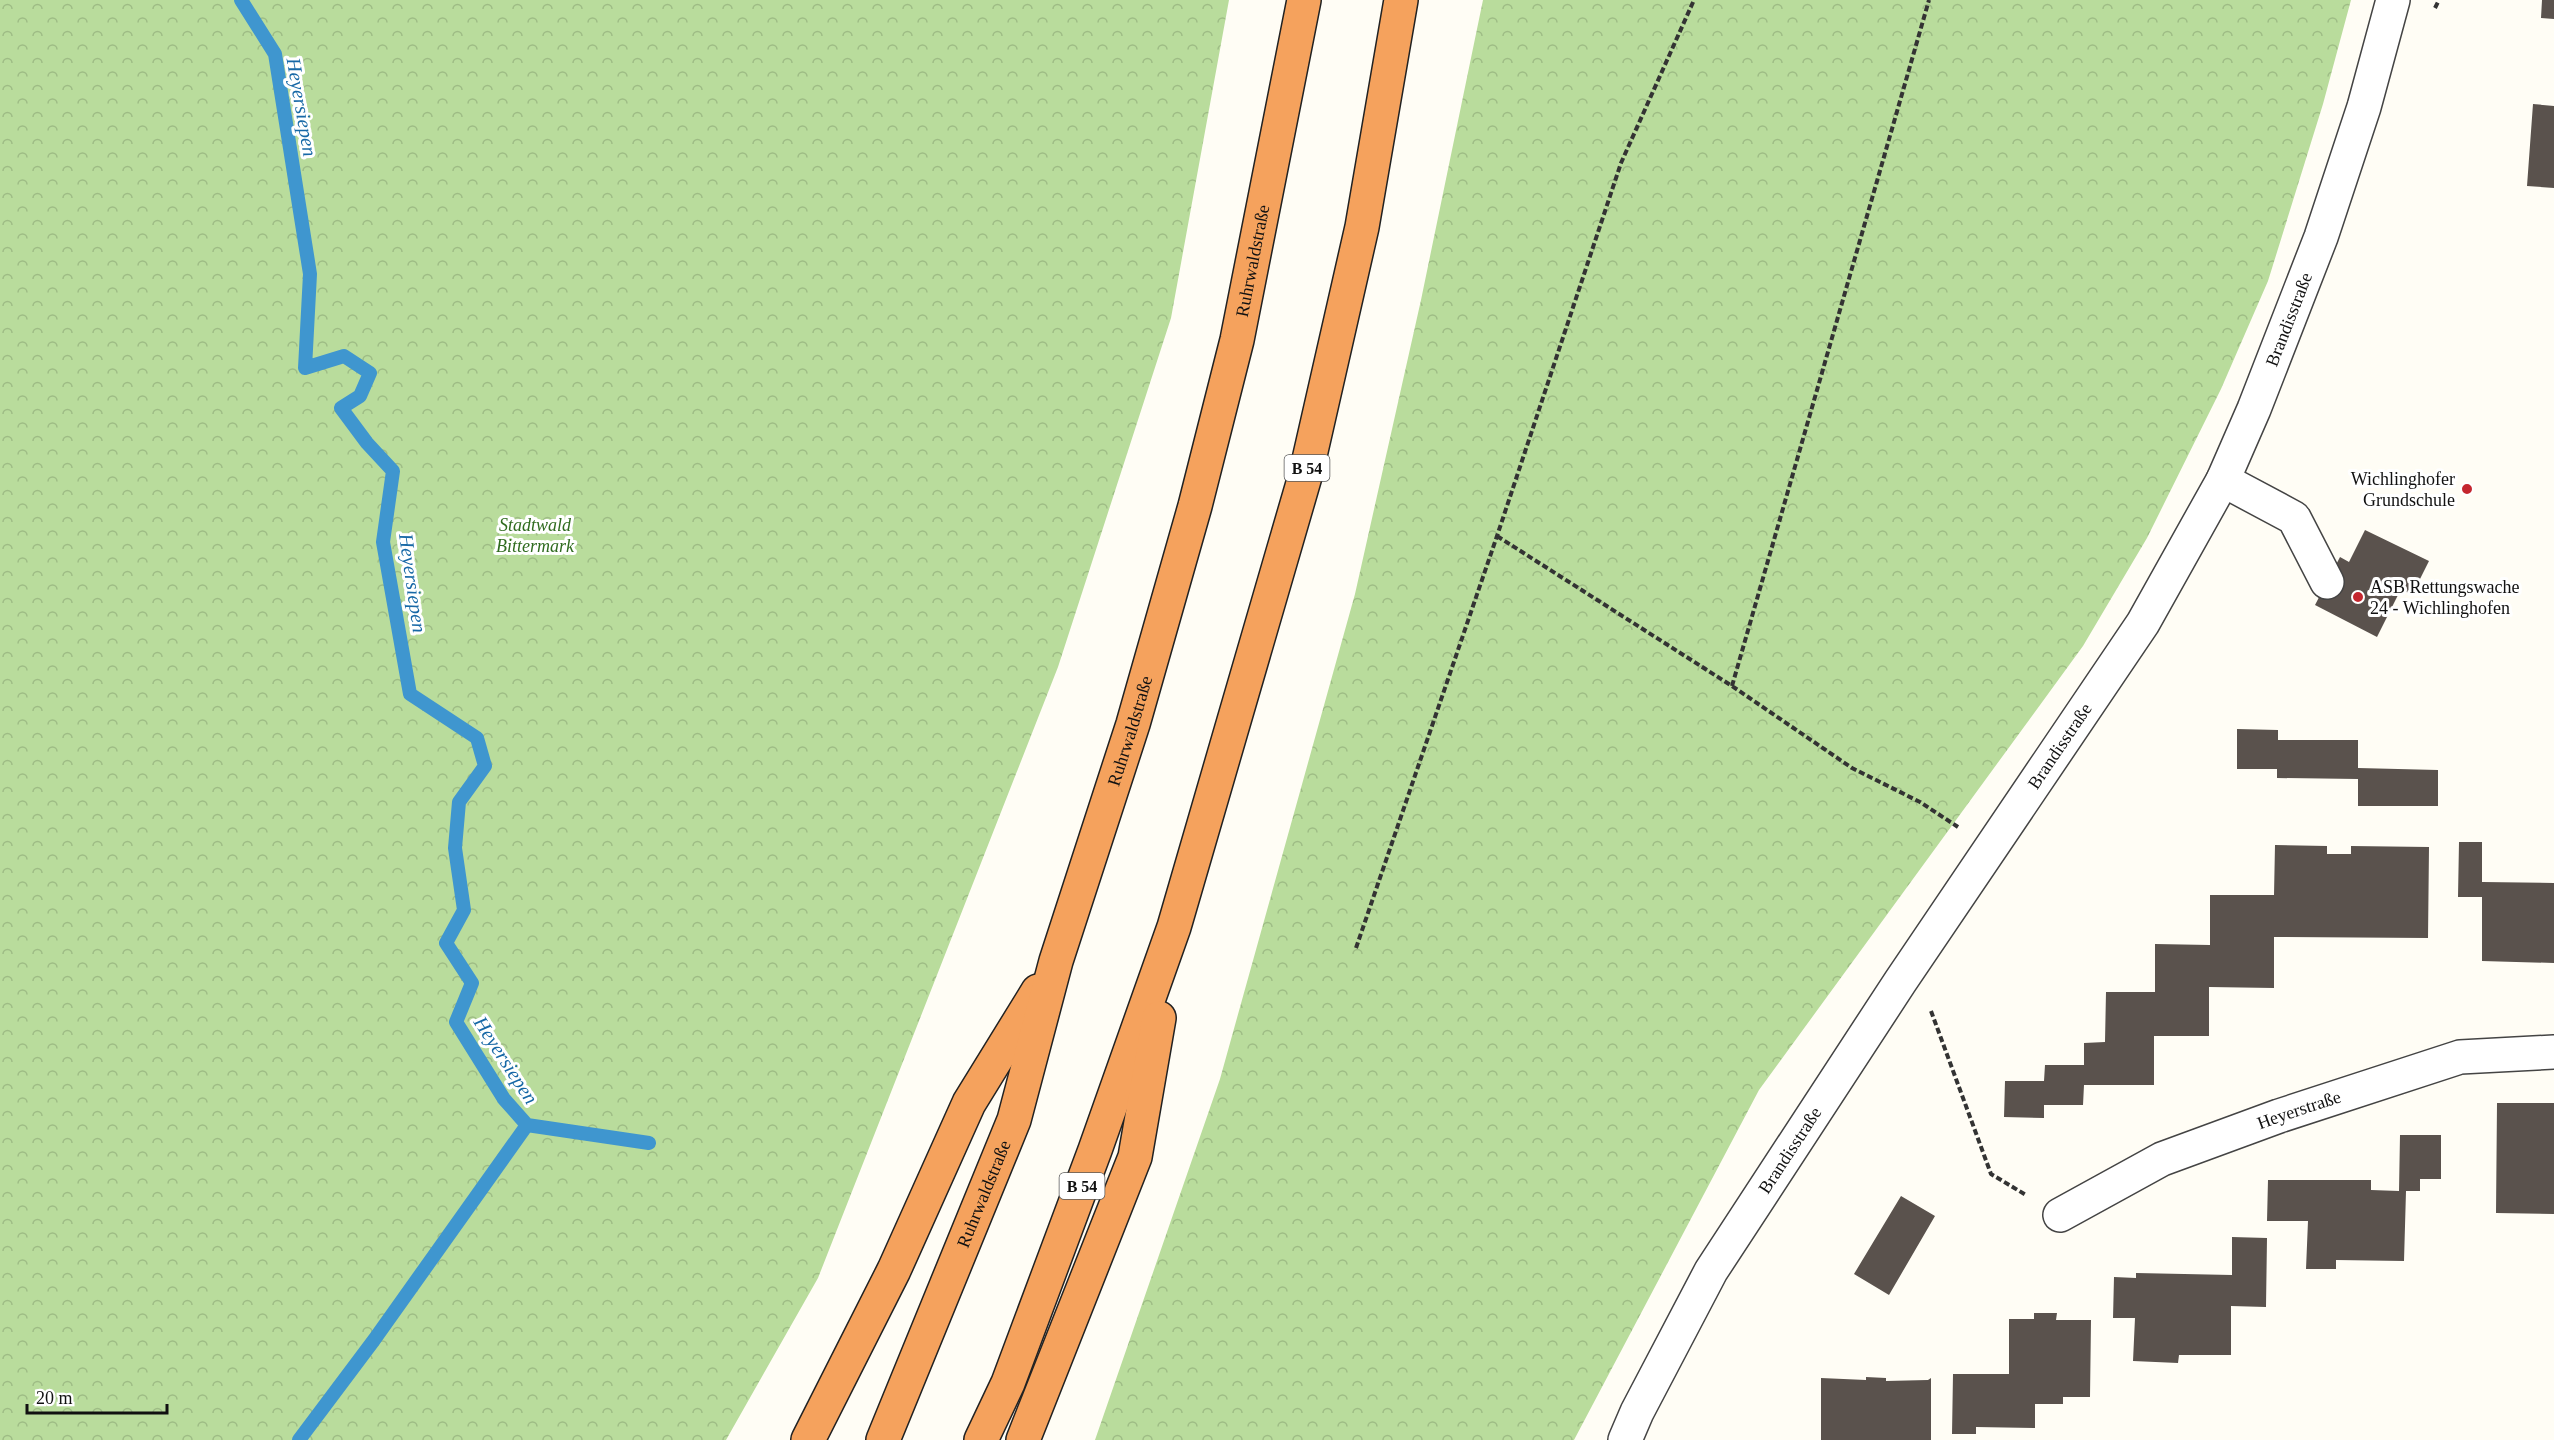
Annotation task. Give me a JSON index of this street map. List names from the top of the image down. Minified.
{"streets":{"highway":["Ruhrwaldstraße","B 54"],"street":["Brandisstraße","Heyerstraße"]},"water":["Heyersiepen"],"parks":["Stadtwald Bittermark"],"places":["Wichlinghofer Grundschule","ASB Rettungswache 24 - Wichlinghofen"],"scale_bar":"20 m"}
